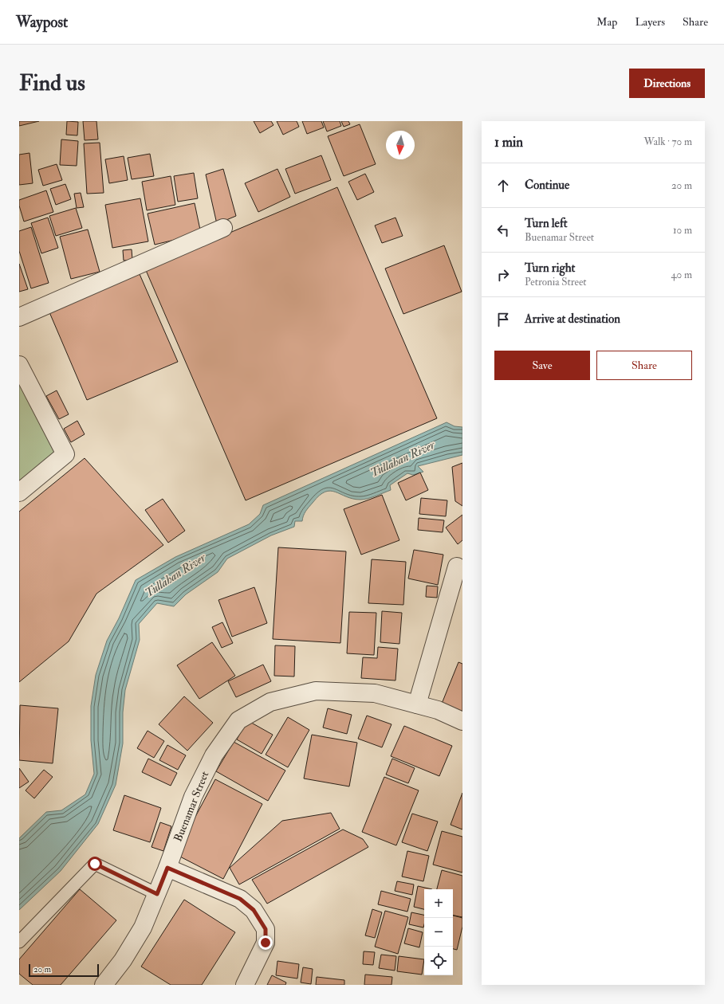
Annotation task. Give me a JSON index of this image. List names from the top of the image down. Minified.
{"streets":{"street":["Buenamar Street"]},"water":["Tullahan River"],"scale_bar":"20 m","north":"bottom","page":{"header":"Waypost","nav":["Map","Layers","Share"],"buttons":["Directions",["Save","Share"]],"title":"Find us","heading":["1 min","Walk · 70 m"],"list":[["Continue","20 m"],["Turn left","Buenamar Street","10 m"],["Turn right","Petronia Street","40 m"],"Arrive at destination"],"map_buttons":["+","−"],"scale":"20 m"}}
